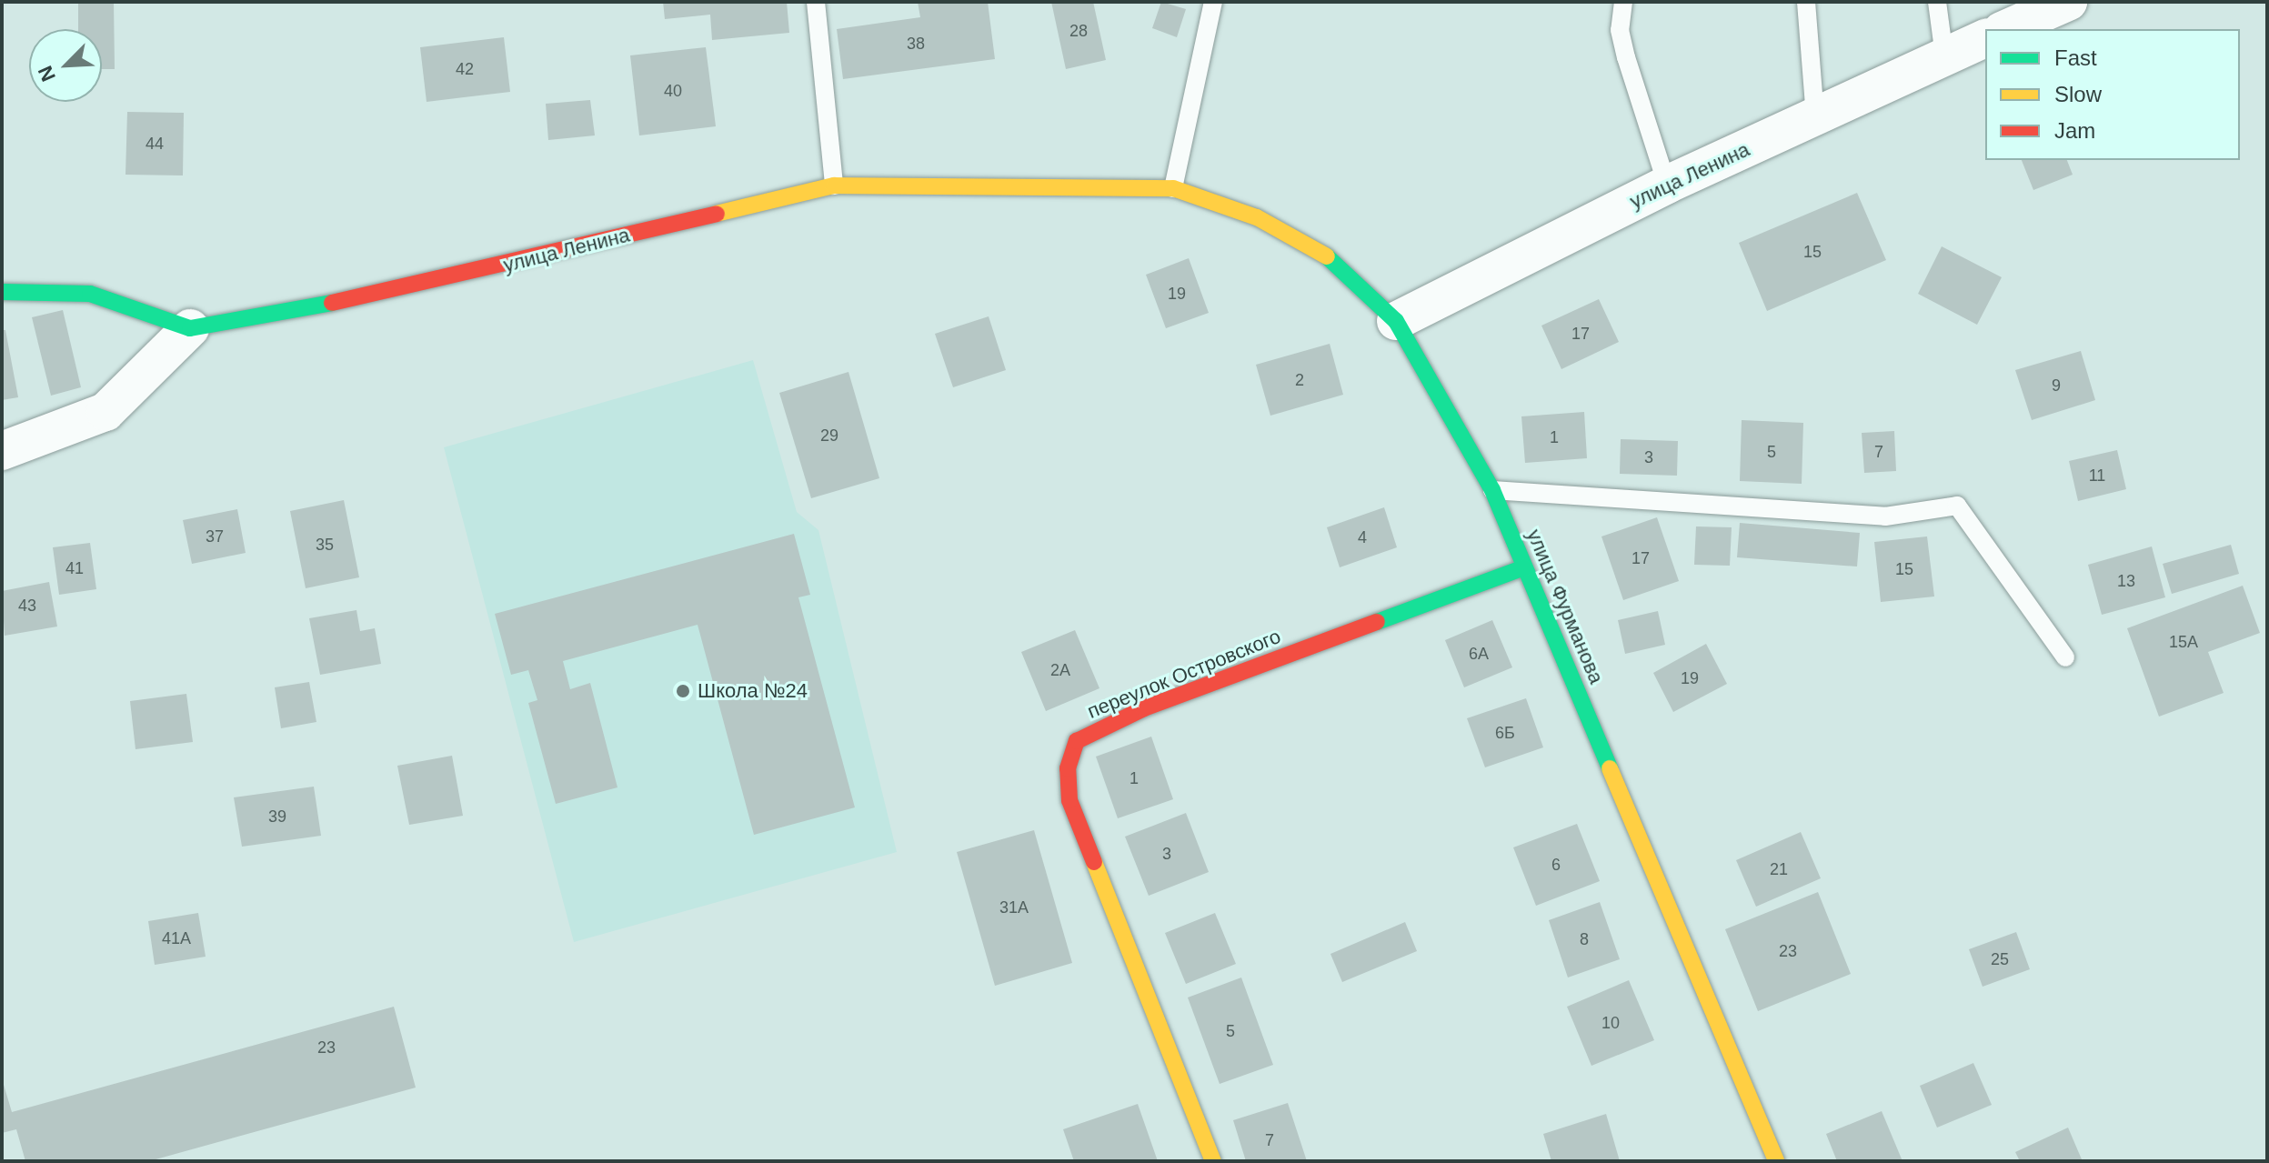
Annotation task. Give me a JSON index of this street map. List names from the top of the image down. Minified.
{"streets":{"main road":["улица Ленина","улица Фурманова","переулок Островского"]},"crossings":[["улица Ленина","улица Фурманова"],["улица Фурманова","переулок Островского"]],"places":["Школа №24"],"house_numbers":["28","38","42","40","44","15","19","17","2","9","29","1","5","7","3","11","37","4","35","17","41","15","13","43","15А","6А","2А","19","6Б","1","39","3","6","21","31А","41А","8","23","25","10","5","23","7"],"legend":["Fast","Slow","Jam"],"north":"bottom left"}
